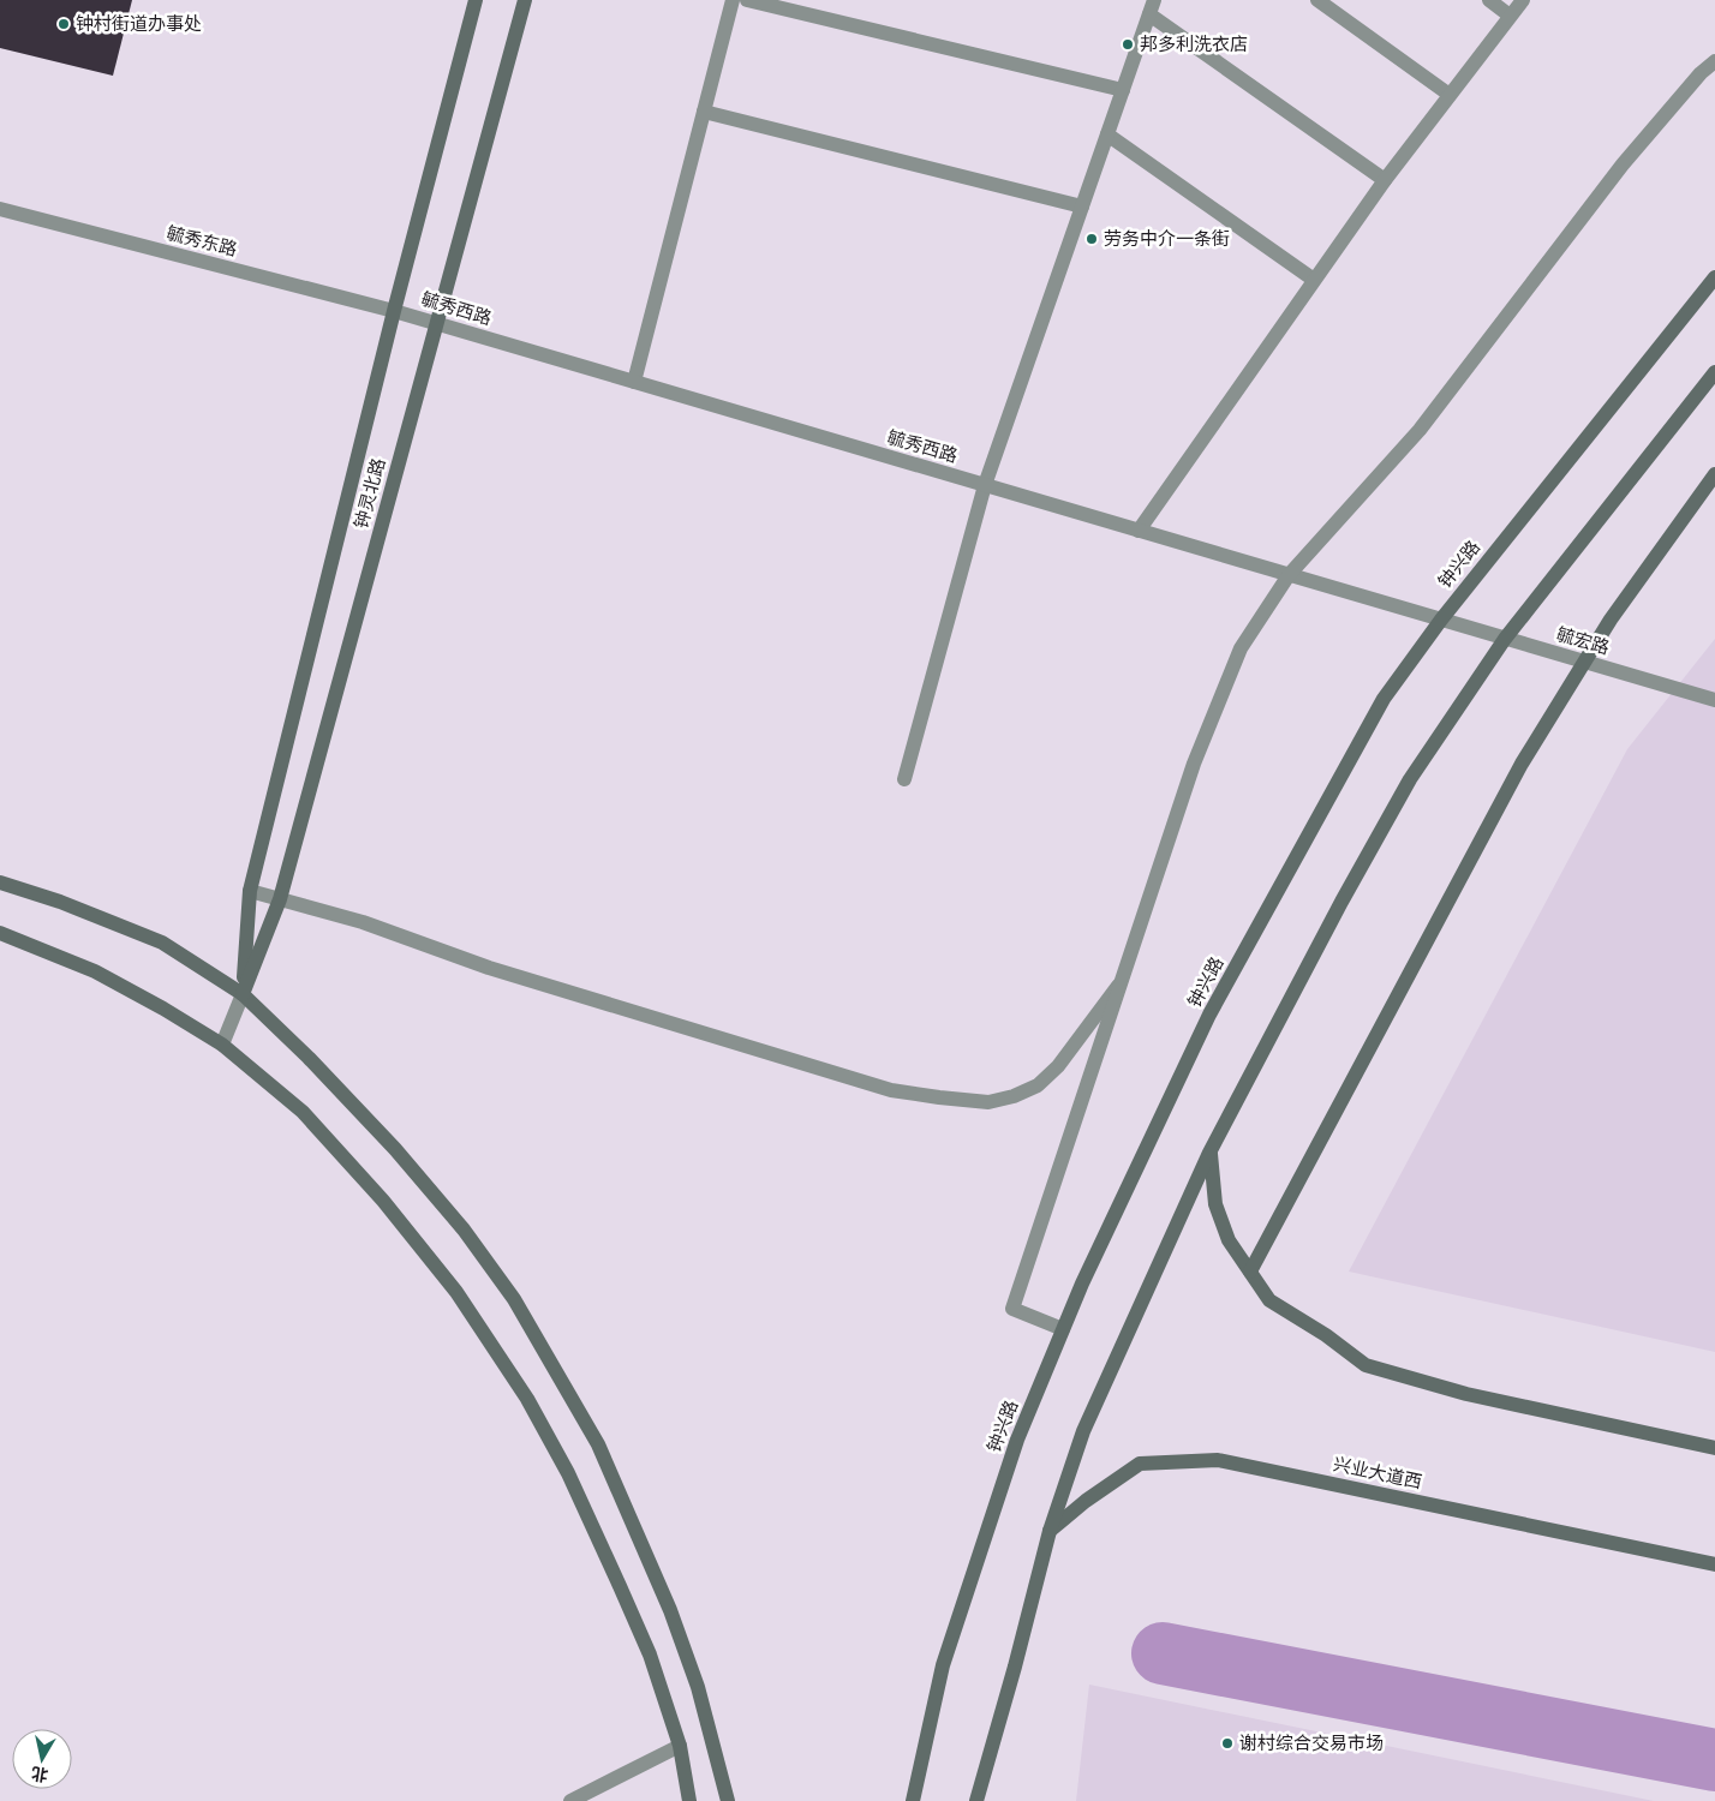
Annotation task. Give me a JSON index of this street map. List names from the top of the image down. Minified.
{"streets":{"main road":["钟灵北路","钟兴路","兴业大道西"],"street":["毓秀东路","毓秀西路","毓宏路"]},"crossings":[["毓秀东路","毓秀西路"],["毓秀东路","钟灵北路"],["毓秀西路","钟灵北路"],["毓秀西路","钟兴路"],["毓秀西路","毓宏路"],["钟兴路","毓宏路"]],"places":["钟村街道办事处","邦多利洗衣店","劳务中介一条街","谢村综合交易市场"],"north":"bottom"}
